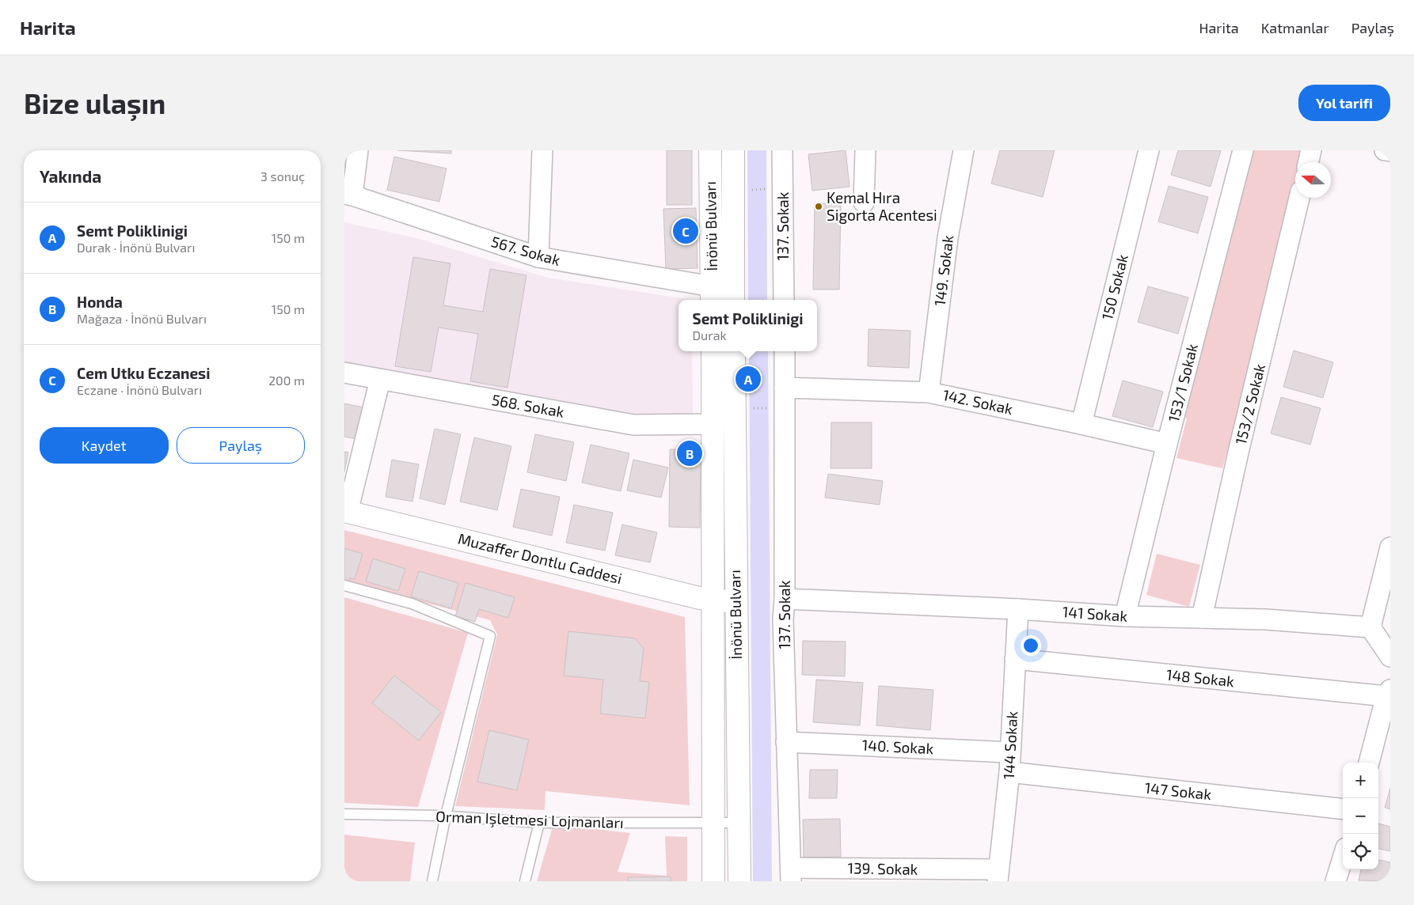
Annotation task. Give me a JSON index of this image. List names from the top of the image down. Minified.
{"streets":{"main road":["İnönü Bulvarı","Muzaffer Dontlu Caddesi"],"street":["137. Sokak","567. Sokak","149. Sokak","150 Sokak","153/1 Sokak","142. Sokak","153/2 Sokak","568. Sokak","141 Sokak","148 Sokak","144 Sokak","140. Sokak","147 Sokak","139. Sokak"],"lane":["Orman Işletmesi Lojmanları"]},"crossings":[["İnönü Bulvarı","567. Sokak"],["İnönü Bulvarı","568. Sokak"],["İnönü Bulvarı","Muzaffer Dontlu Caddesi"],["İnönü Bulvarı","Orman Işletmesi Lojmanları"],["137. Sokak","142. Sokak"],["137. Sokak","141 Sokak"],["137. Sokak","140. Sokak"],["137. Sokak","139. Sokak"],["149. Sokak","142. Sokak"],["150 Sokak","142. Sokak"],["153/1 Sokak","142. Sokak"],["153/1 Sokak","141 Sokak"],["153/2 Sokak","141 Sokak"],["141 Sokak","144 Sokak"],["148 Sokak","144 Sokak"],["144 Sokak","140. Sokak"],["144 Sokak","147 Sokak"],["144 Sokak","139. Sokak"]],"places":["Kemal Hıra Sigorta Acentesi"],"north":"left","page":{"header":"Harita","nav":["Harita","Katmanlar","Paylaş"],"buttons":["Yol tarifi",["Kaydet","Paylaş"]],"title":"Bize ulaşın","heading":["Yakında","3 sonuç"],"list":[{"mark":"A","name":"Semt Poliklinigi","note":"Durak · İnönü Bulvarı","value":"150 m"},{"mark":"B","name":"Honda","note":"Mağaza · İnönü Bulvarı","value":"150 m"},{"mark":"C","name":"Cem Utku Eczanesi","note":"Eczane · İnönü Bulvarı","value":"200 m"}],"pins":["C","A","B"],"popup":["Semt Poliklinigi","Durak"],"map_buttons":["+","−"]}}
